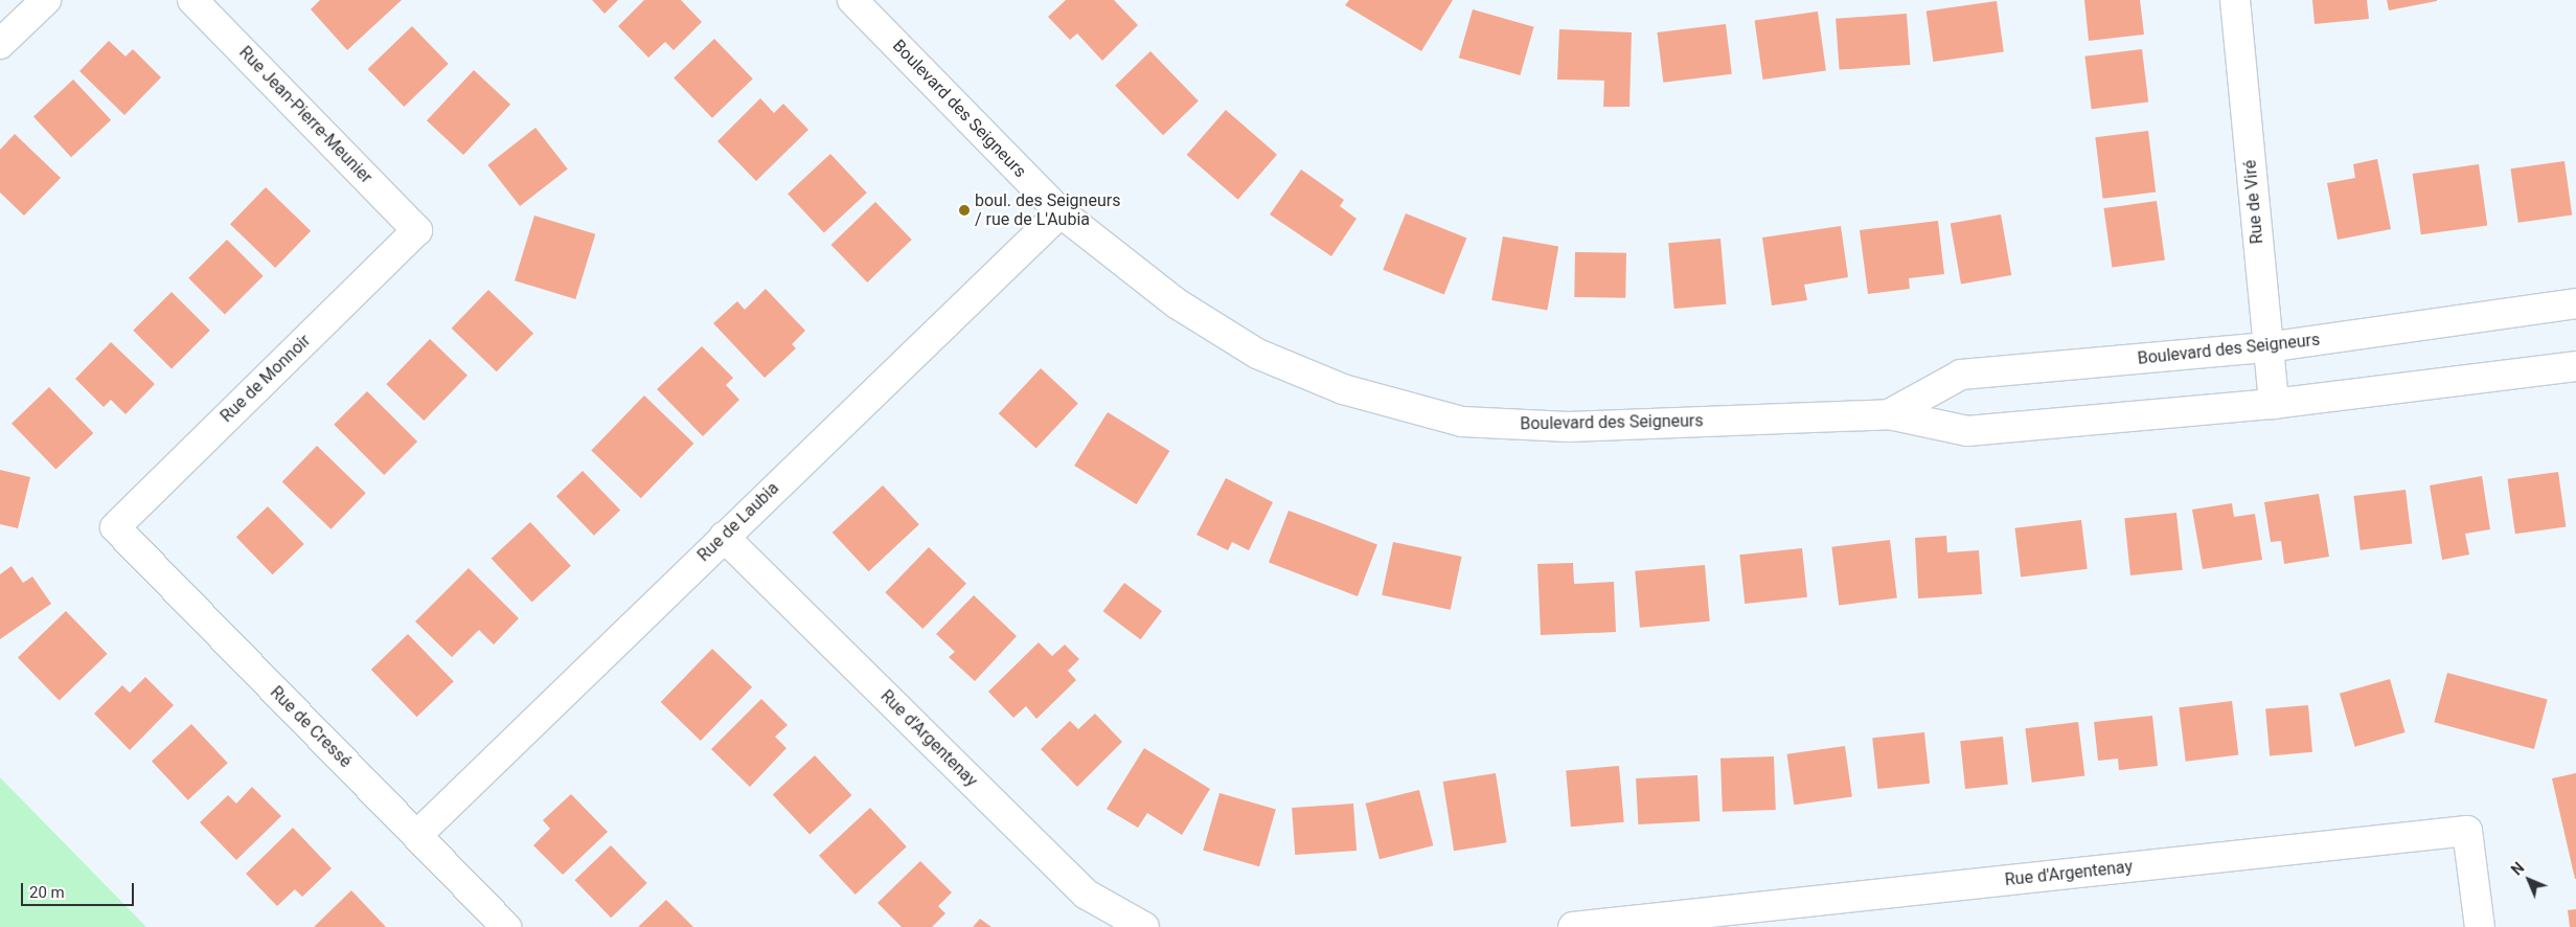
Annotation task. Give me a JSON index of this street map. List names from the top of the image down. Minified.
{"streets":{"street":["Boulevard des Seigneurs","Rue Jean-Pierre-Meunier","Rue de Viré","Rue de Monnoir","Rue de Laubia","Rue de Cressé","Rue d'Argentenay"]},"crossings":[["Boulevard des Seigneurs","Rue de Viré"],["Boulevard des Seigneurs","Rue de Laubia"],["Rue Jean-Pierre-Meunier","Rue de Monnoir"],["Rue de Monnoir","Rue de Cressé"],["Rue de Laubia","Rue de Cressé"],["Rue de Laubia","Rue d'Argentenay"]],"places":["boul. des Seigneurs / rue de L'Aubia"],"scale_bar":"20 m","north":"top left"}
